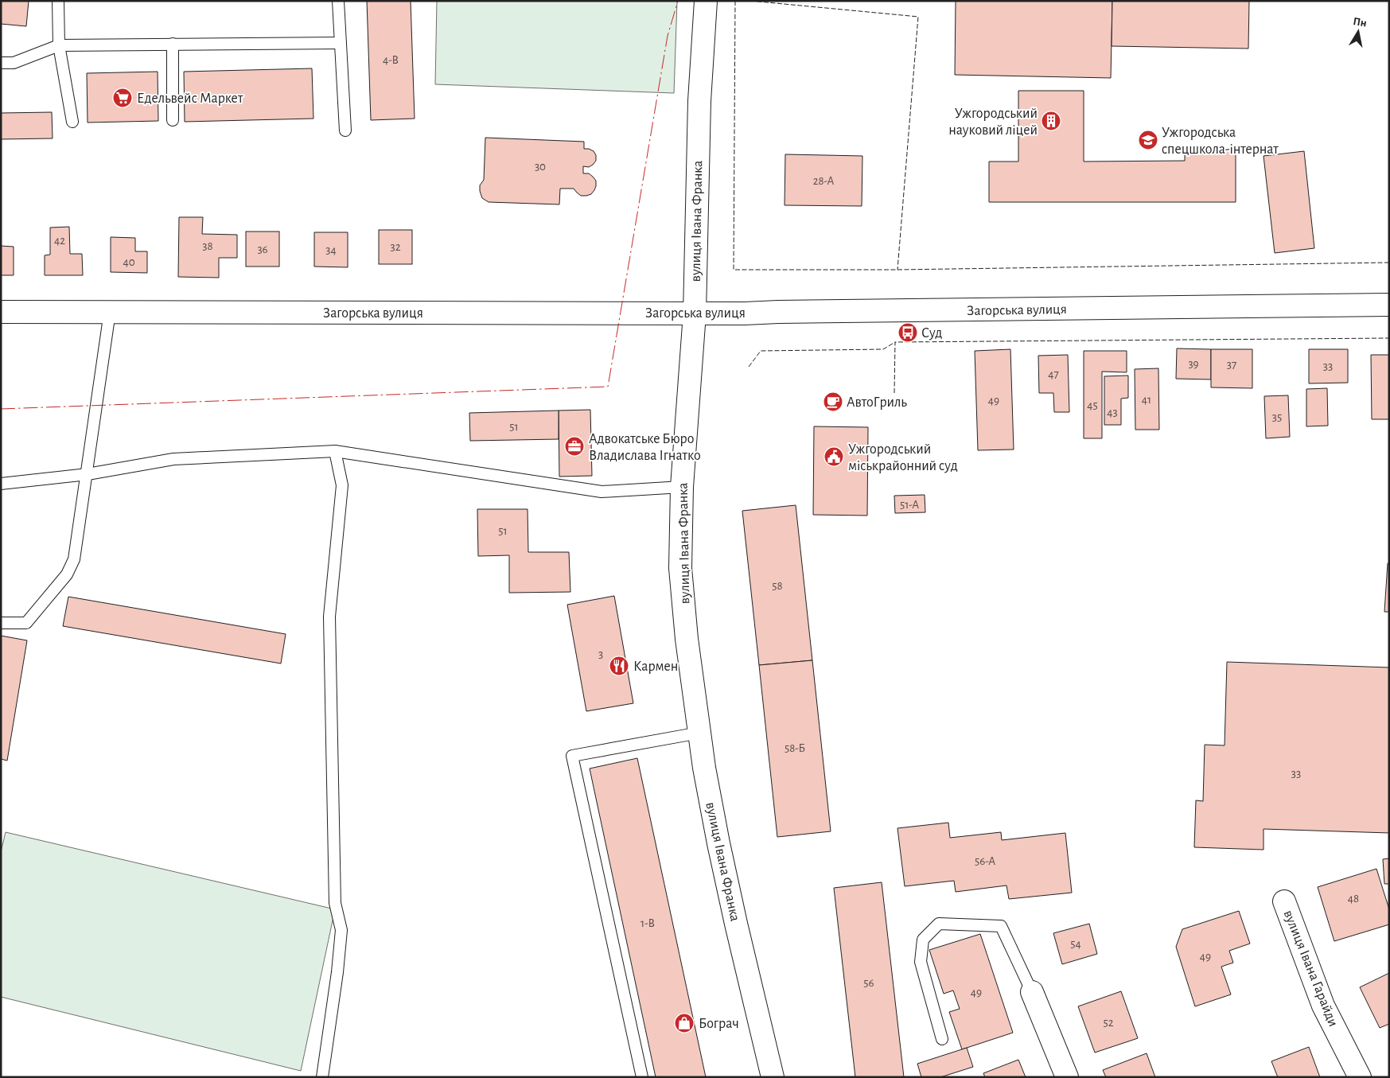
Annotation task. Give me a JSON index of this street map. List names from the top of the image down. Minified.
{"streets":{"street":["вулиця Івана Франка","Загорська вулиця","вулиця Івана Гарайди"]},"crossings":[["вулиця Івана Франка","Загорська вулиця"]],"places":{"supermarket":["Едельвейс Маркет"],"building":["Ужгородський науковий ліцей"],"school or university":["Ужгородська спецшкола-інтернат"],"bus stop":["Суд"],"cafe":["АвтоГриль"],"office":["Адвокатське Бюро Владислава Ігнатко"],"public building":["Ужгородський міськрайонний суд"],"restaurant":["Кармен"],"shop":["Бограч"]},"house_numbers":["4-В","30","28-А","42","38","32","36","34","40","39","37","33","47","41","49","45","43","35","51","51-А","51","58","3","58-Б","33","56-А","48","1-В","54","49","56","49","52"],"north":"top"}
